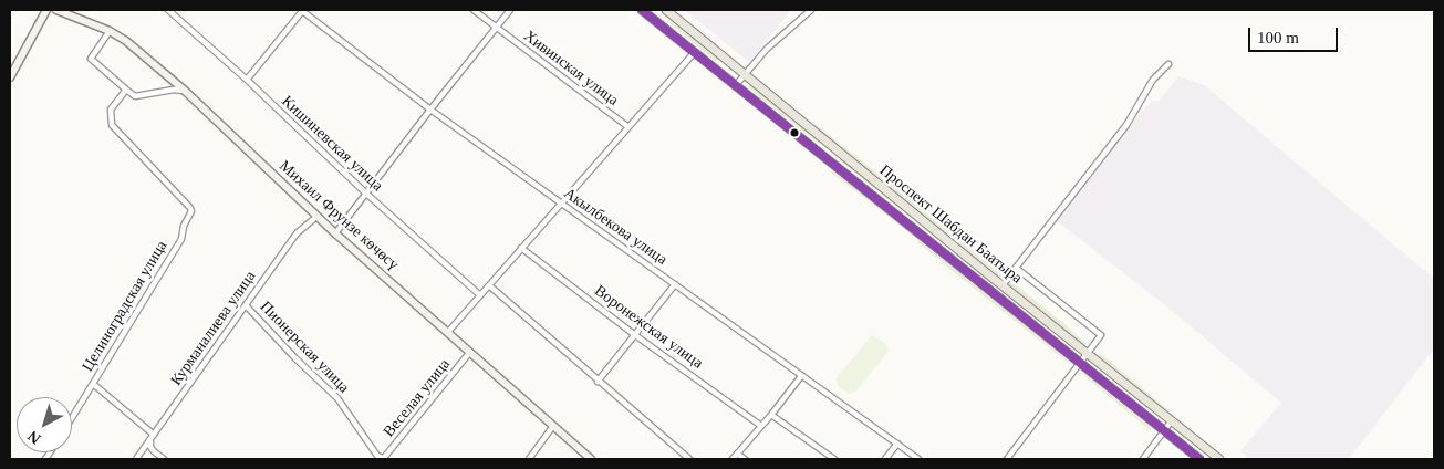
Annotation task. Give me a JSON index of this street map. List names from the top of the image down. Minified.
{"streets":{"main road":["Михаил Фрунзе көчөсү","Проспект Шабдан Баатыра"],"street":["Хивинская улица","Кишиневская улица","Акылбекова улица","Целиноградская улица","Воронежская улица","Курманалиева улица","Пионерская улица","Веселая улица"]},"crossings":[["Михаил Фрунзе көчөсү","Курманалиева улица"],["Михаил Фрунзе көчөсү","Веселая улица"],["Курманалиева улица","Пионерская улица"],["Пионерская улица","Веселая улица"]],"scale_bar":"100 m","north":"bottom left"}
